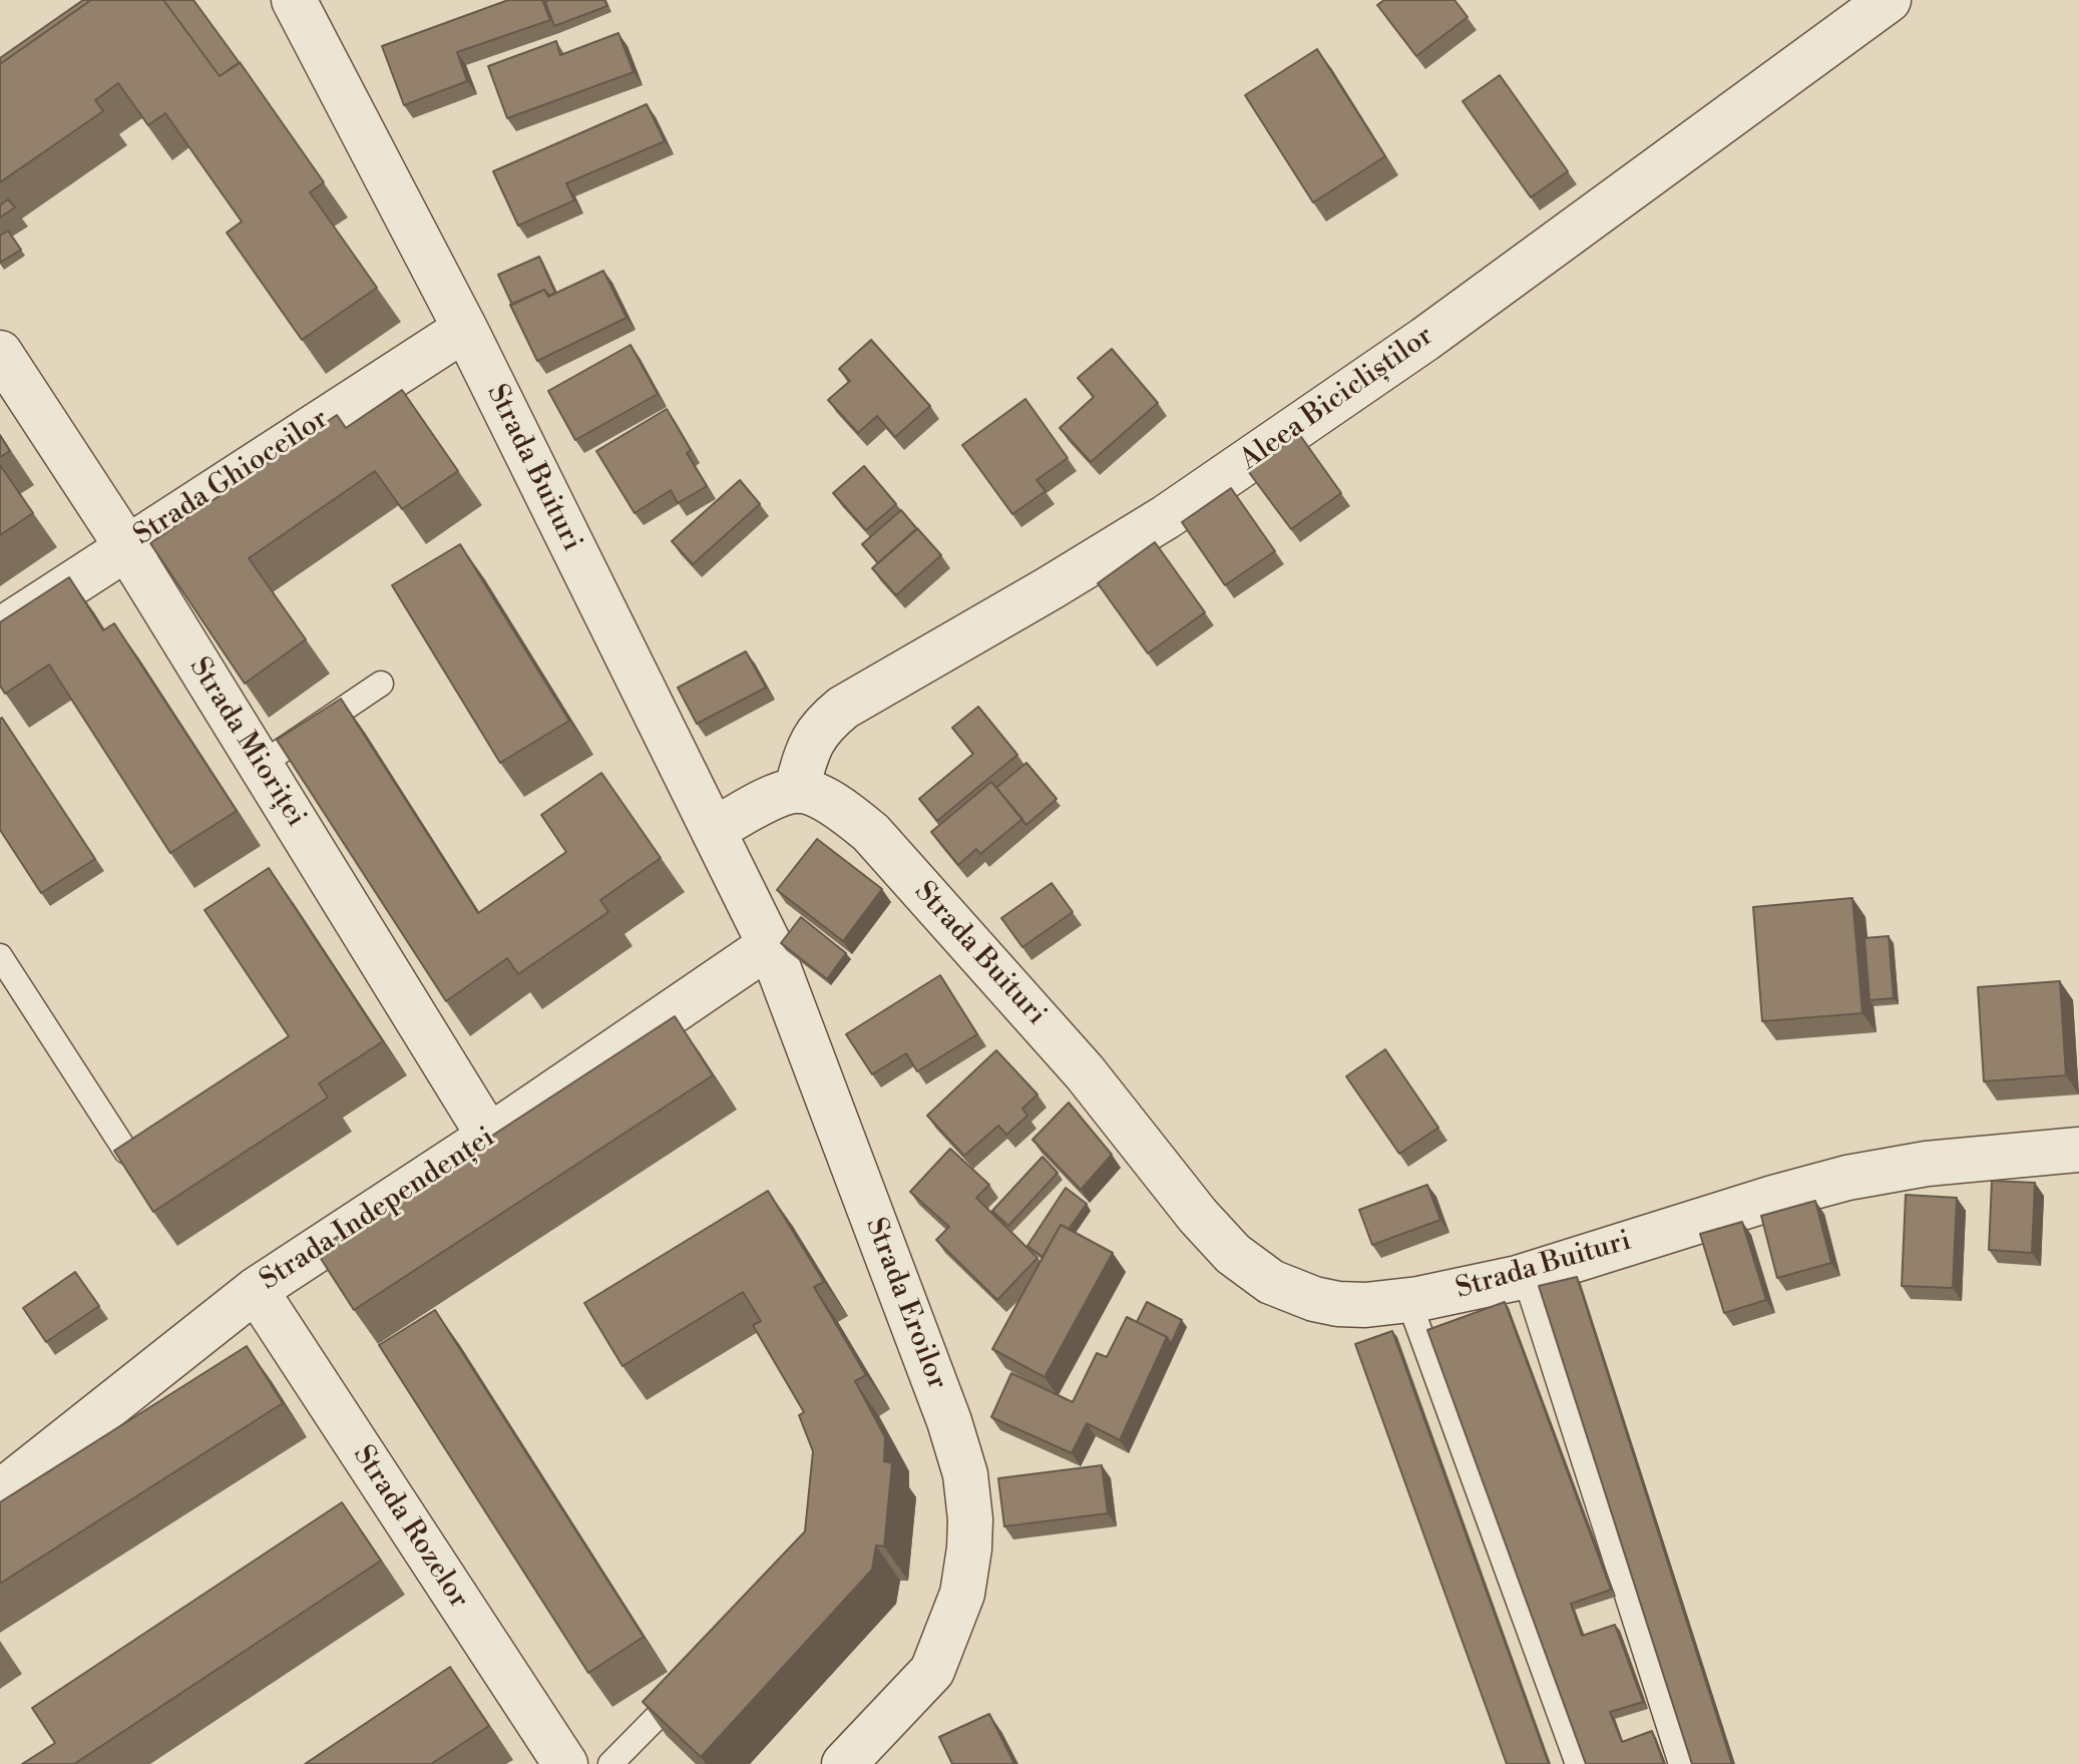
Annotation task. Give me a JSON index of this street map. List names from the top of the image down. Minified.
{"streets":{"street":["Aleea Bicicliștilor","Strada Buituri","Strada Ghioceilor","Strada Mioriței","Strada Independenței","Strada Eroilor","Strada Rozelor"]},"crossings":[["Aleea Bicicliștilor","Strada Buituri"],["Strada Buituri","Strada Ghioceilor"],["Strada Buituri","Strada Eroilor"],["Strada Ghioceilor","Strada Mioriței"],["Strada Mioriței","Strada Independenței"],["Strada Independenței","Strada Eroilor"],["Strada Independenței","Strada Rozelor"]]}
